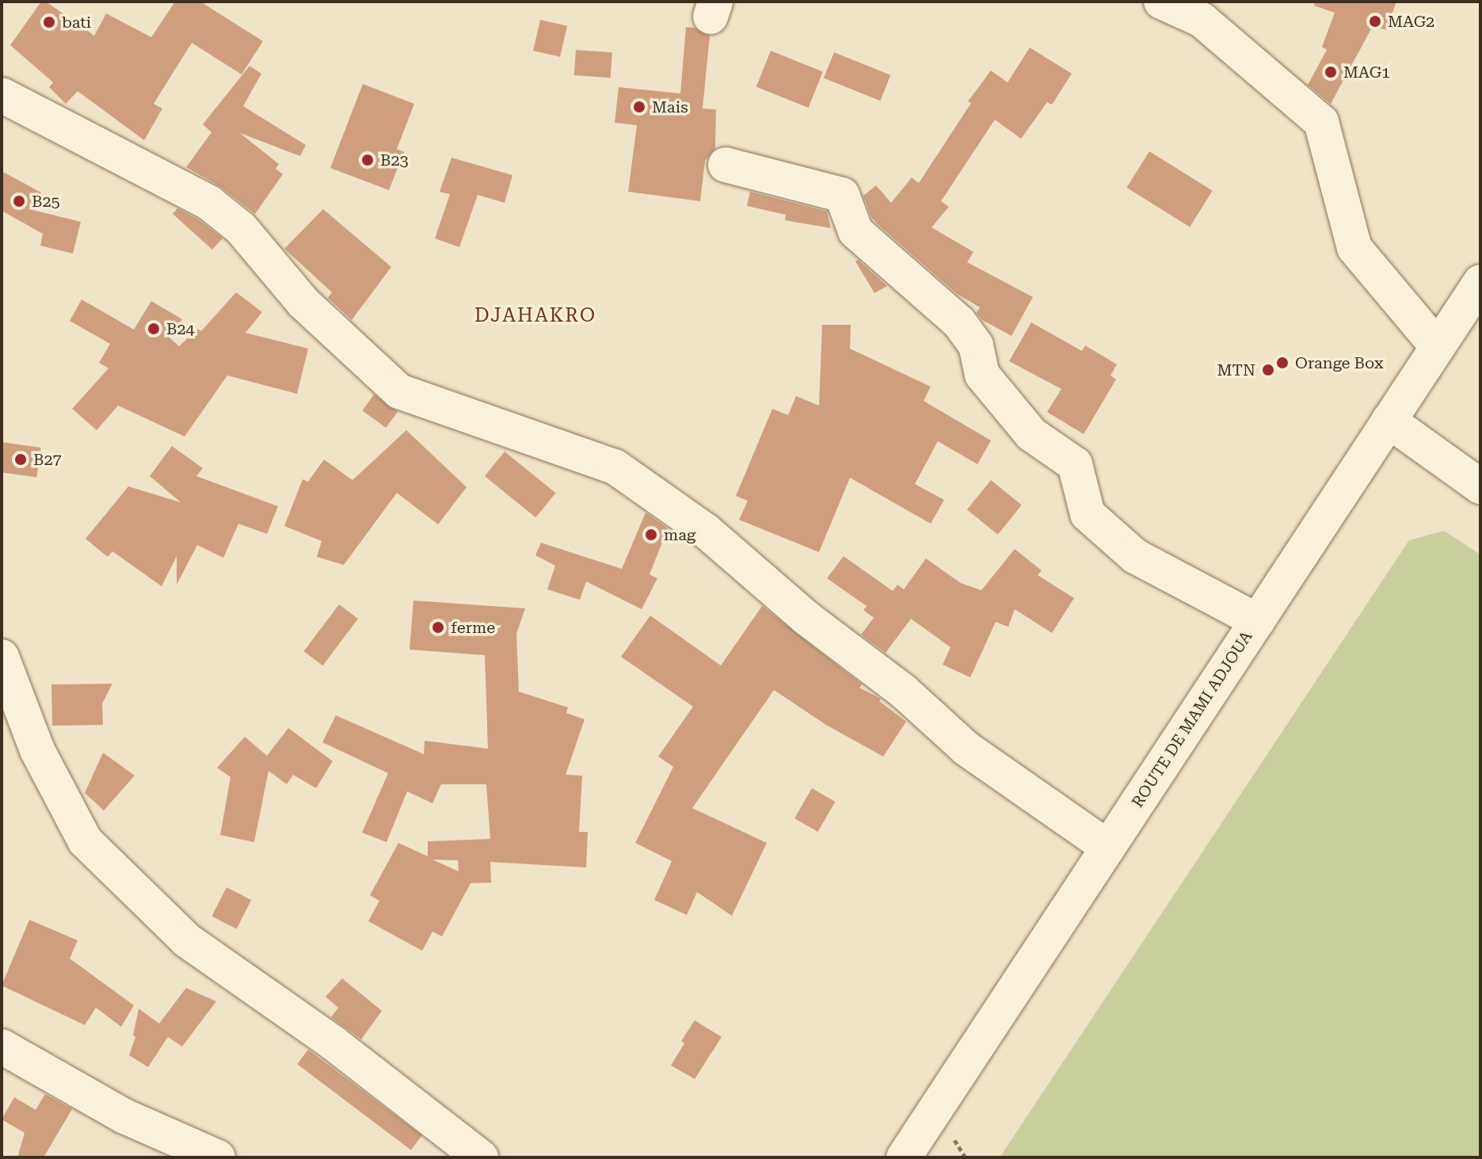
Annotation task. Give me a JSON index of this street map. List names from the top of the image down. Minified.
{"streets":{"street":["ROUTE DE MAMI ADJOUA"]},"districts":["DJAHAKRO"],"places":["MAG2","bati","MAG1","Mais","B23","B25","B24","Orange Box","MTN","B27","mag","ferme"]}
